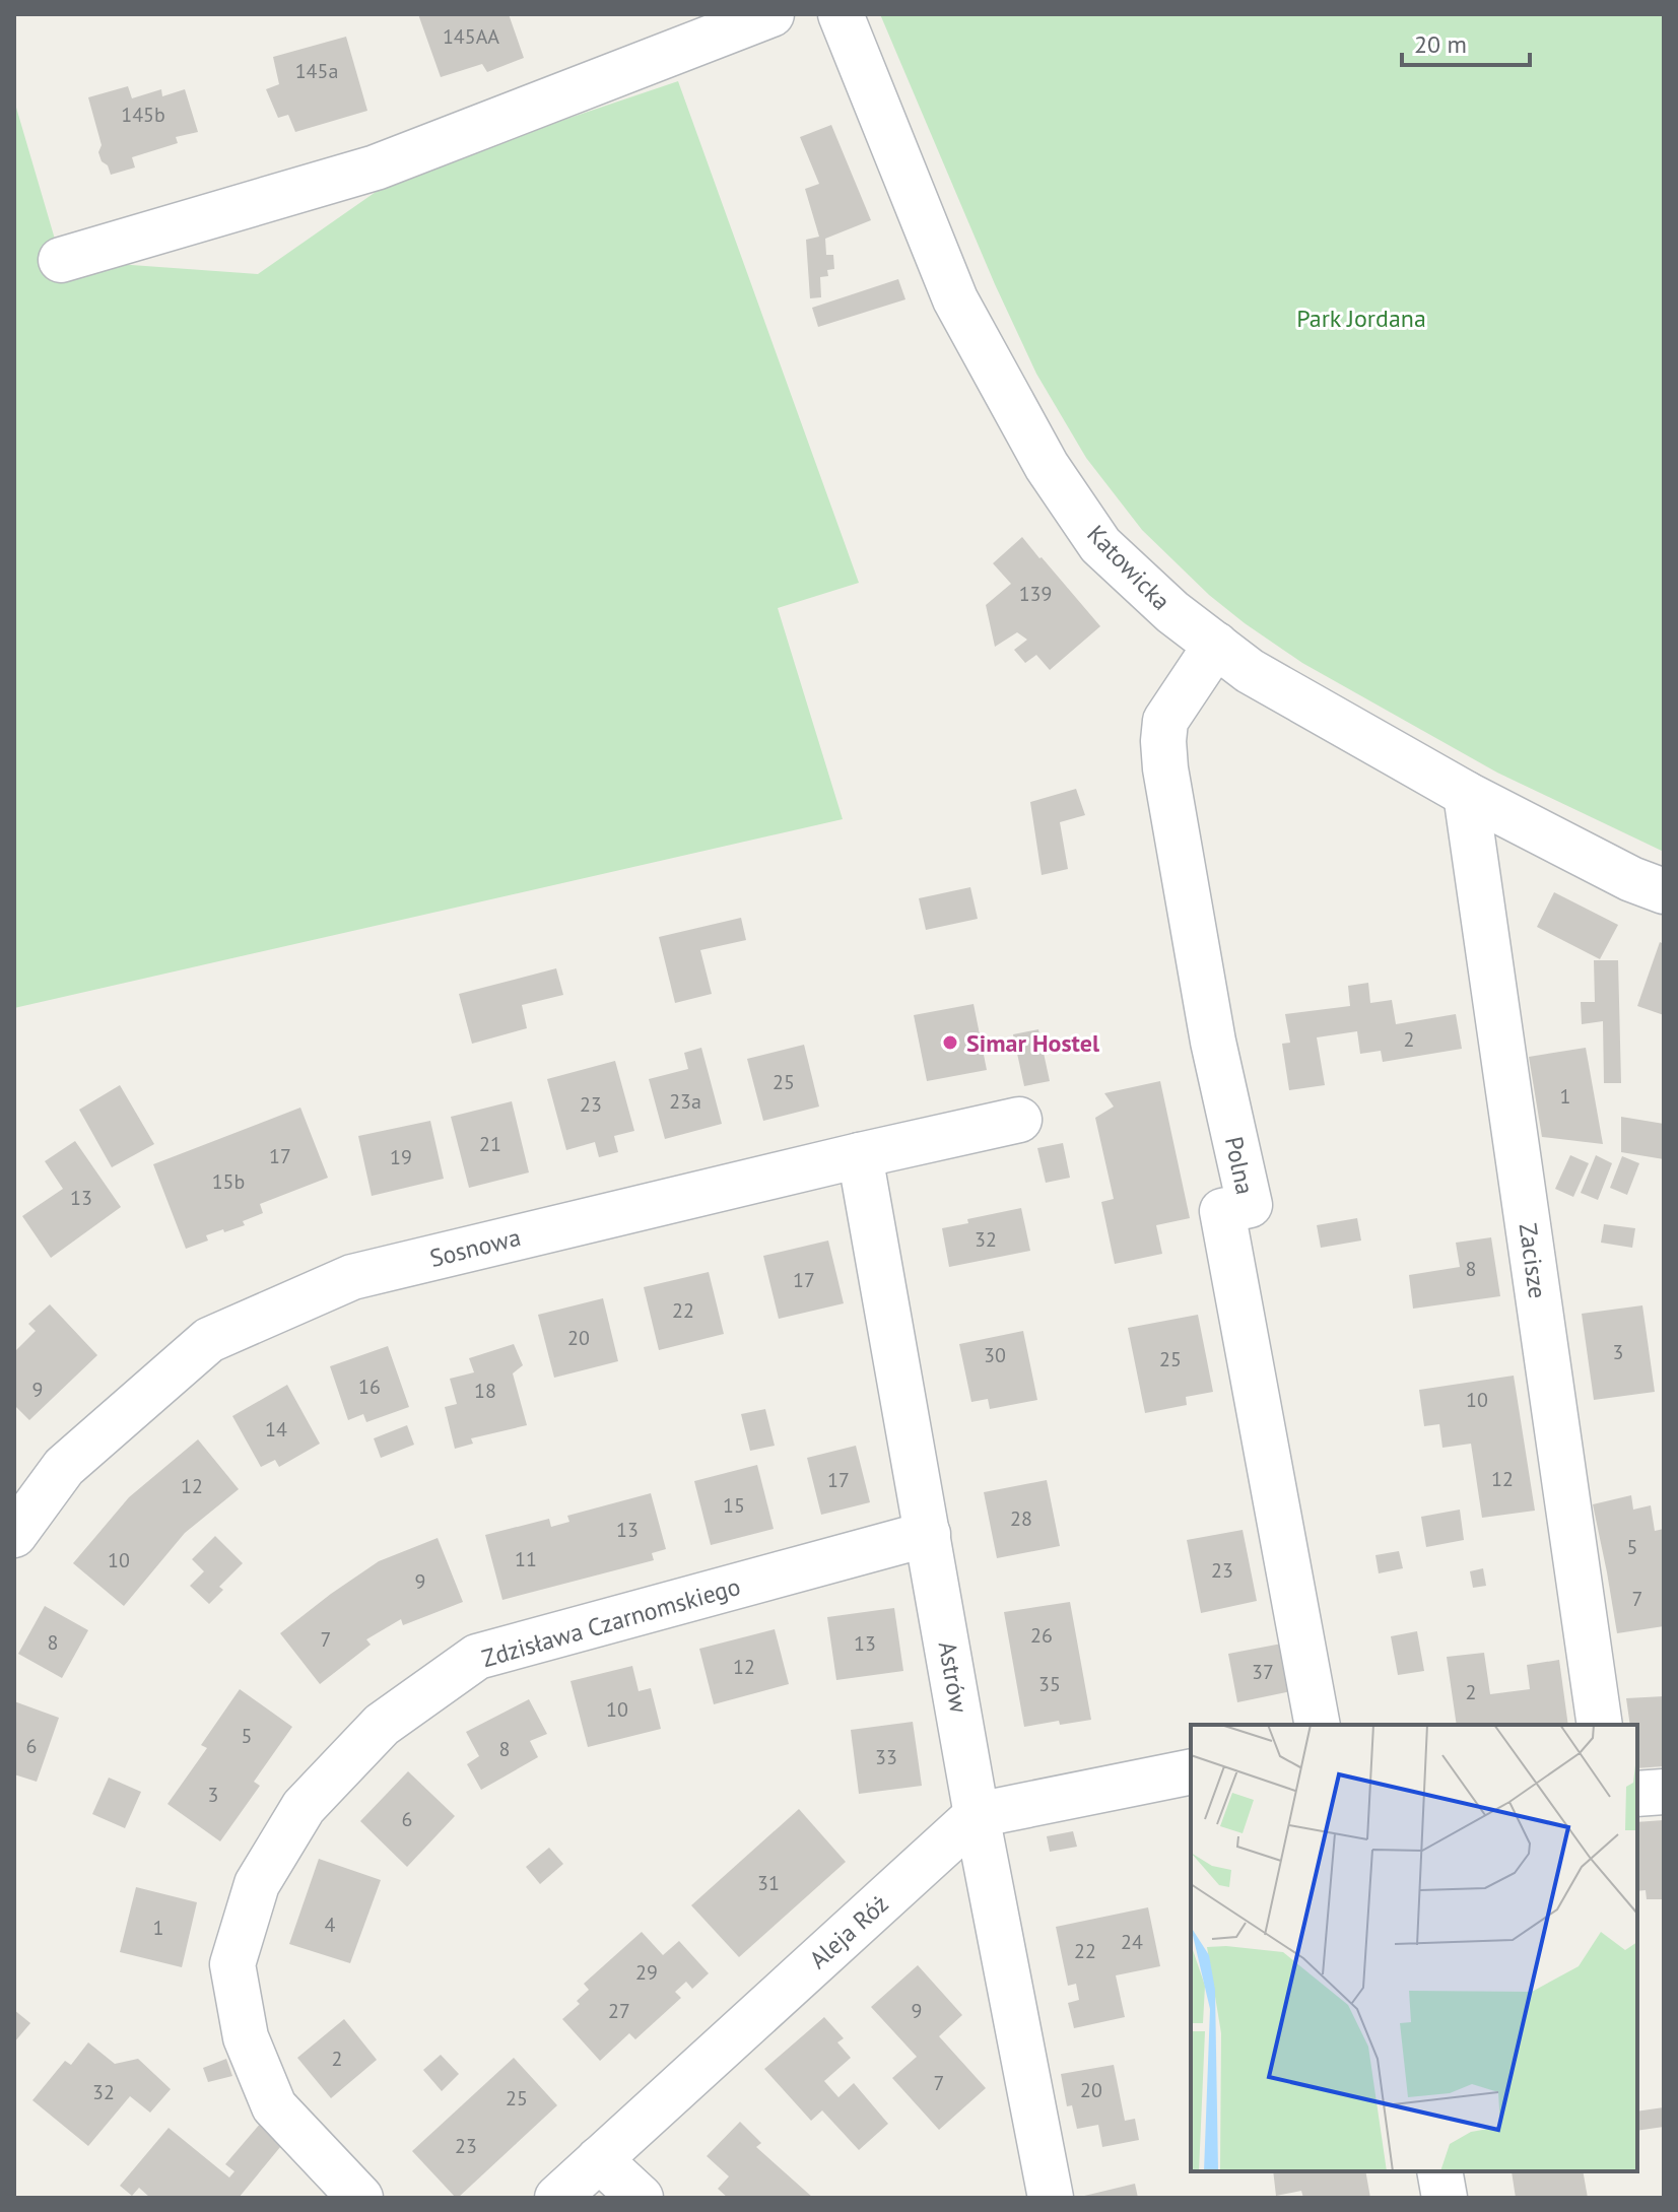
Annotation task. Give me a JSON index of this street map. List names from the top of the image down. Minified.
{"streets":{"street":["Katowicka","Polna","Sosnowa","Zacisze","Zdzisława Czarnomskiego","Astrów","Aleja Róż"]},"crossings":[["Katowicka","Polna"],["Katowicka","Zacisze"],["Sosnowa","Astrów"],["Zdzisława Czarnomskiego","Astrów"],["Astrów","Aleja Róż"]],"parks":["Park Jordana"],"places":["Simar Hostel"],"house_numbers":["145AA","145a","145b","139","2","25","1","23a","23","21","17","19","15b","13","32","8","17","22","20","3","30","25","16","9","18","10","14","12","17","12","15","28","13","5","11","10","23","9","7","26","7","8","13","12","37","35","2","10","5","6","8","33","3","6","31","4","1","24","22","29","27","9","2","7","20","32","25","23"],"scale_bar":"20 m"}
